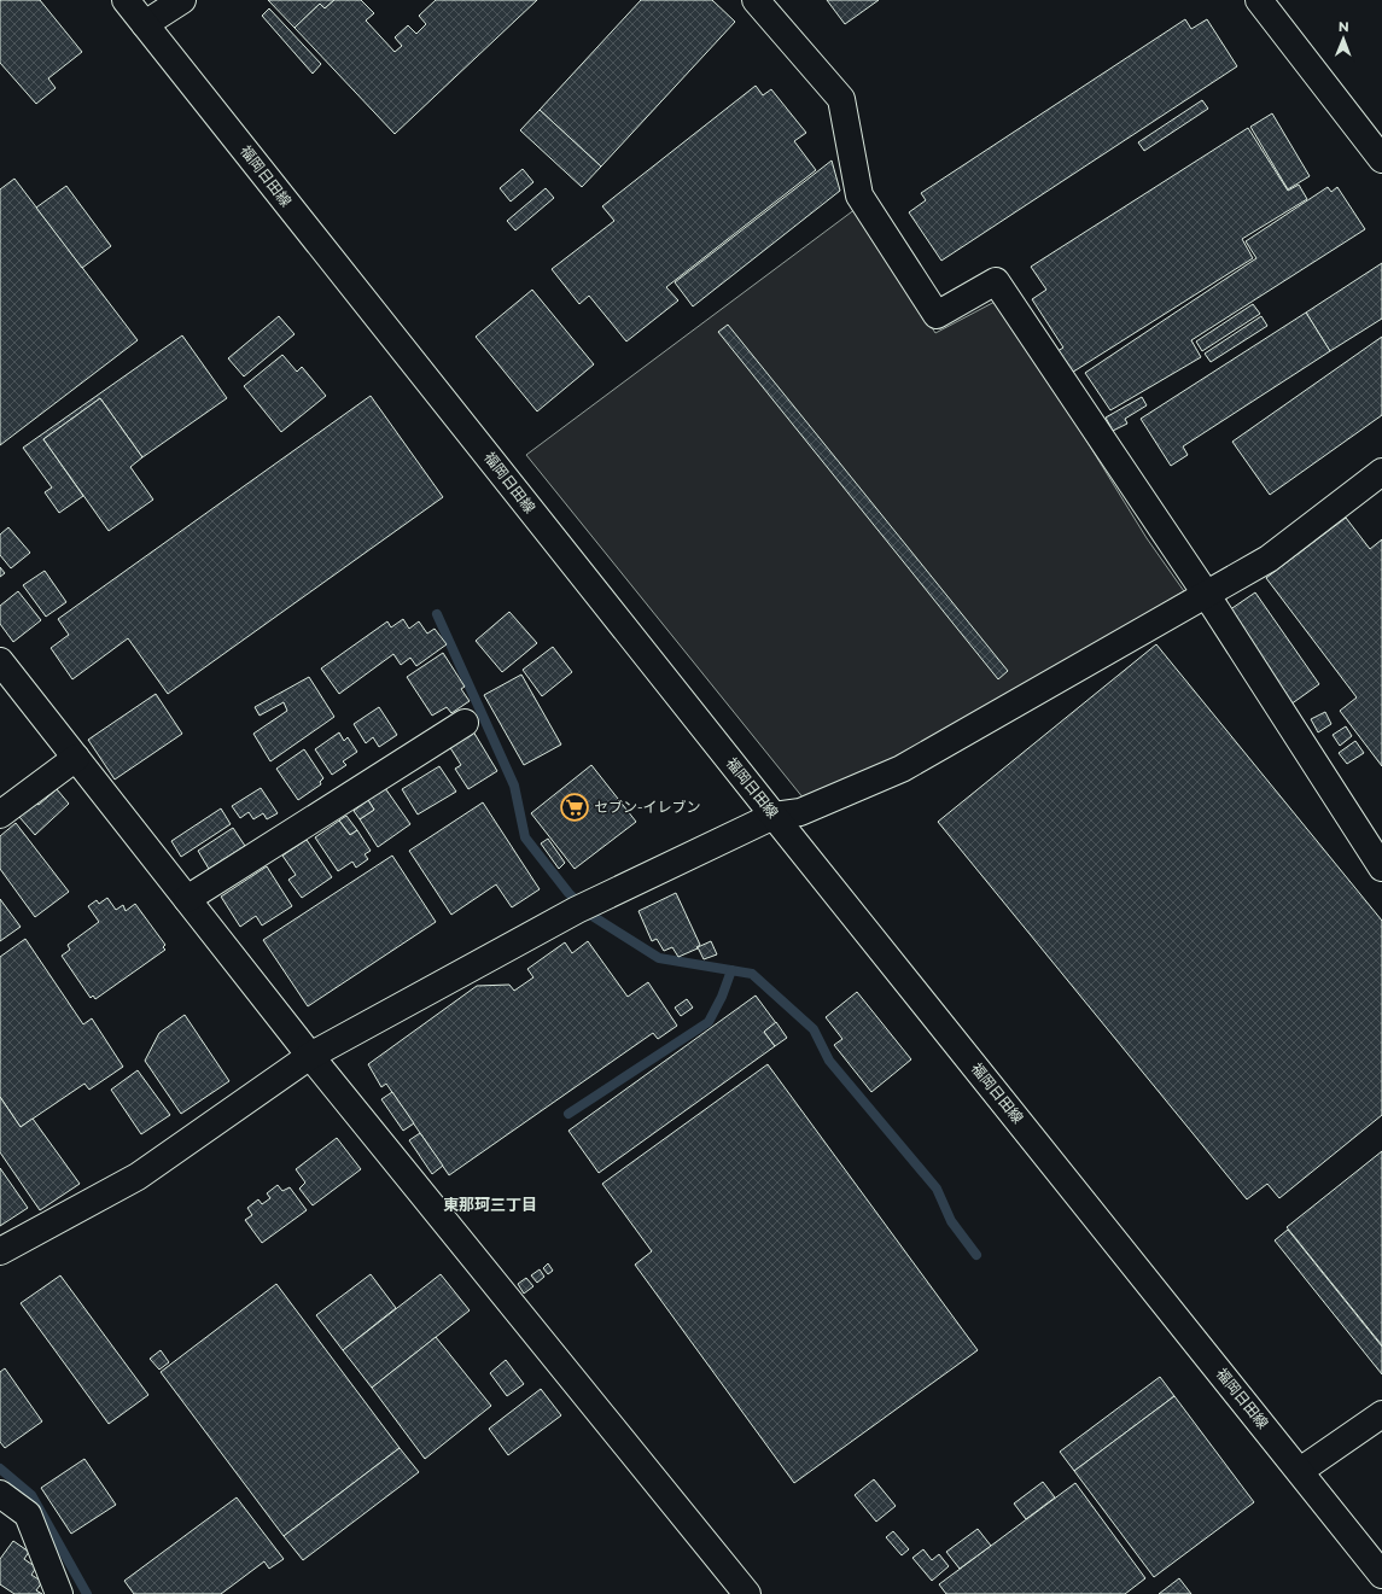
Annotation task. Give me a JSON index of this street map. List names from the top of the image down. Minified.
{"streets":{"street":["福岡日田線"]},"districts":["東那珂三丁目"],"places":{"supermarket":["セブン-イレブン"]},"north":"top"}
